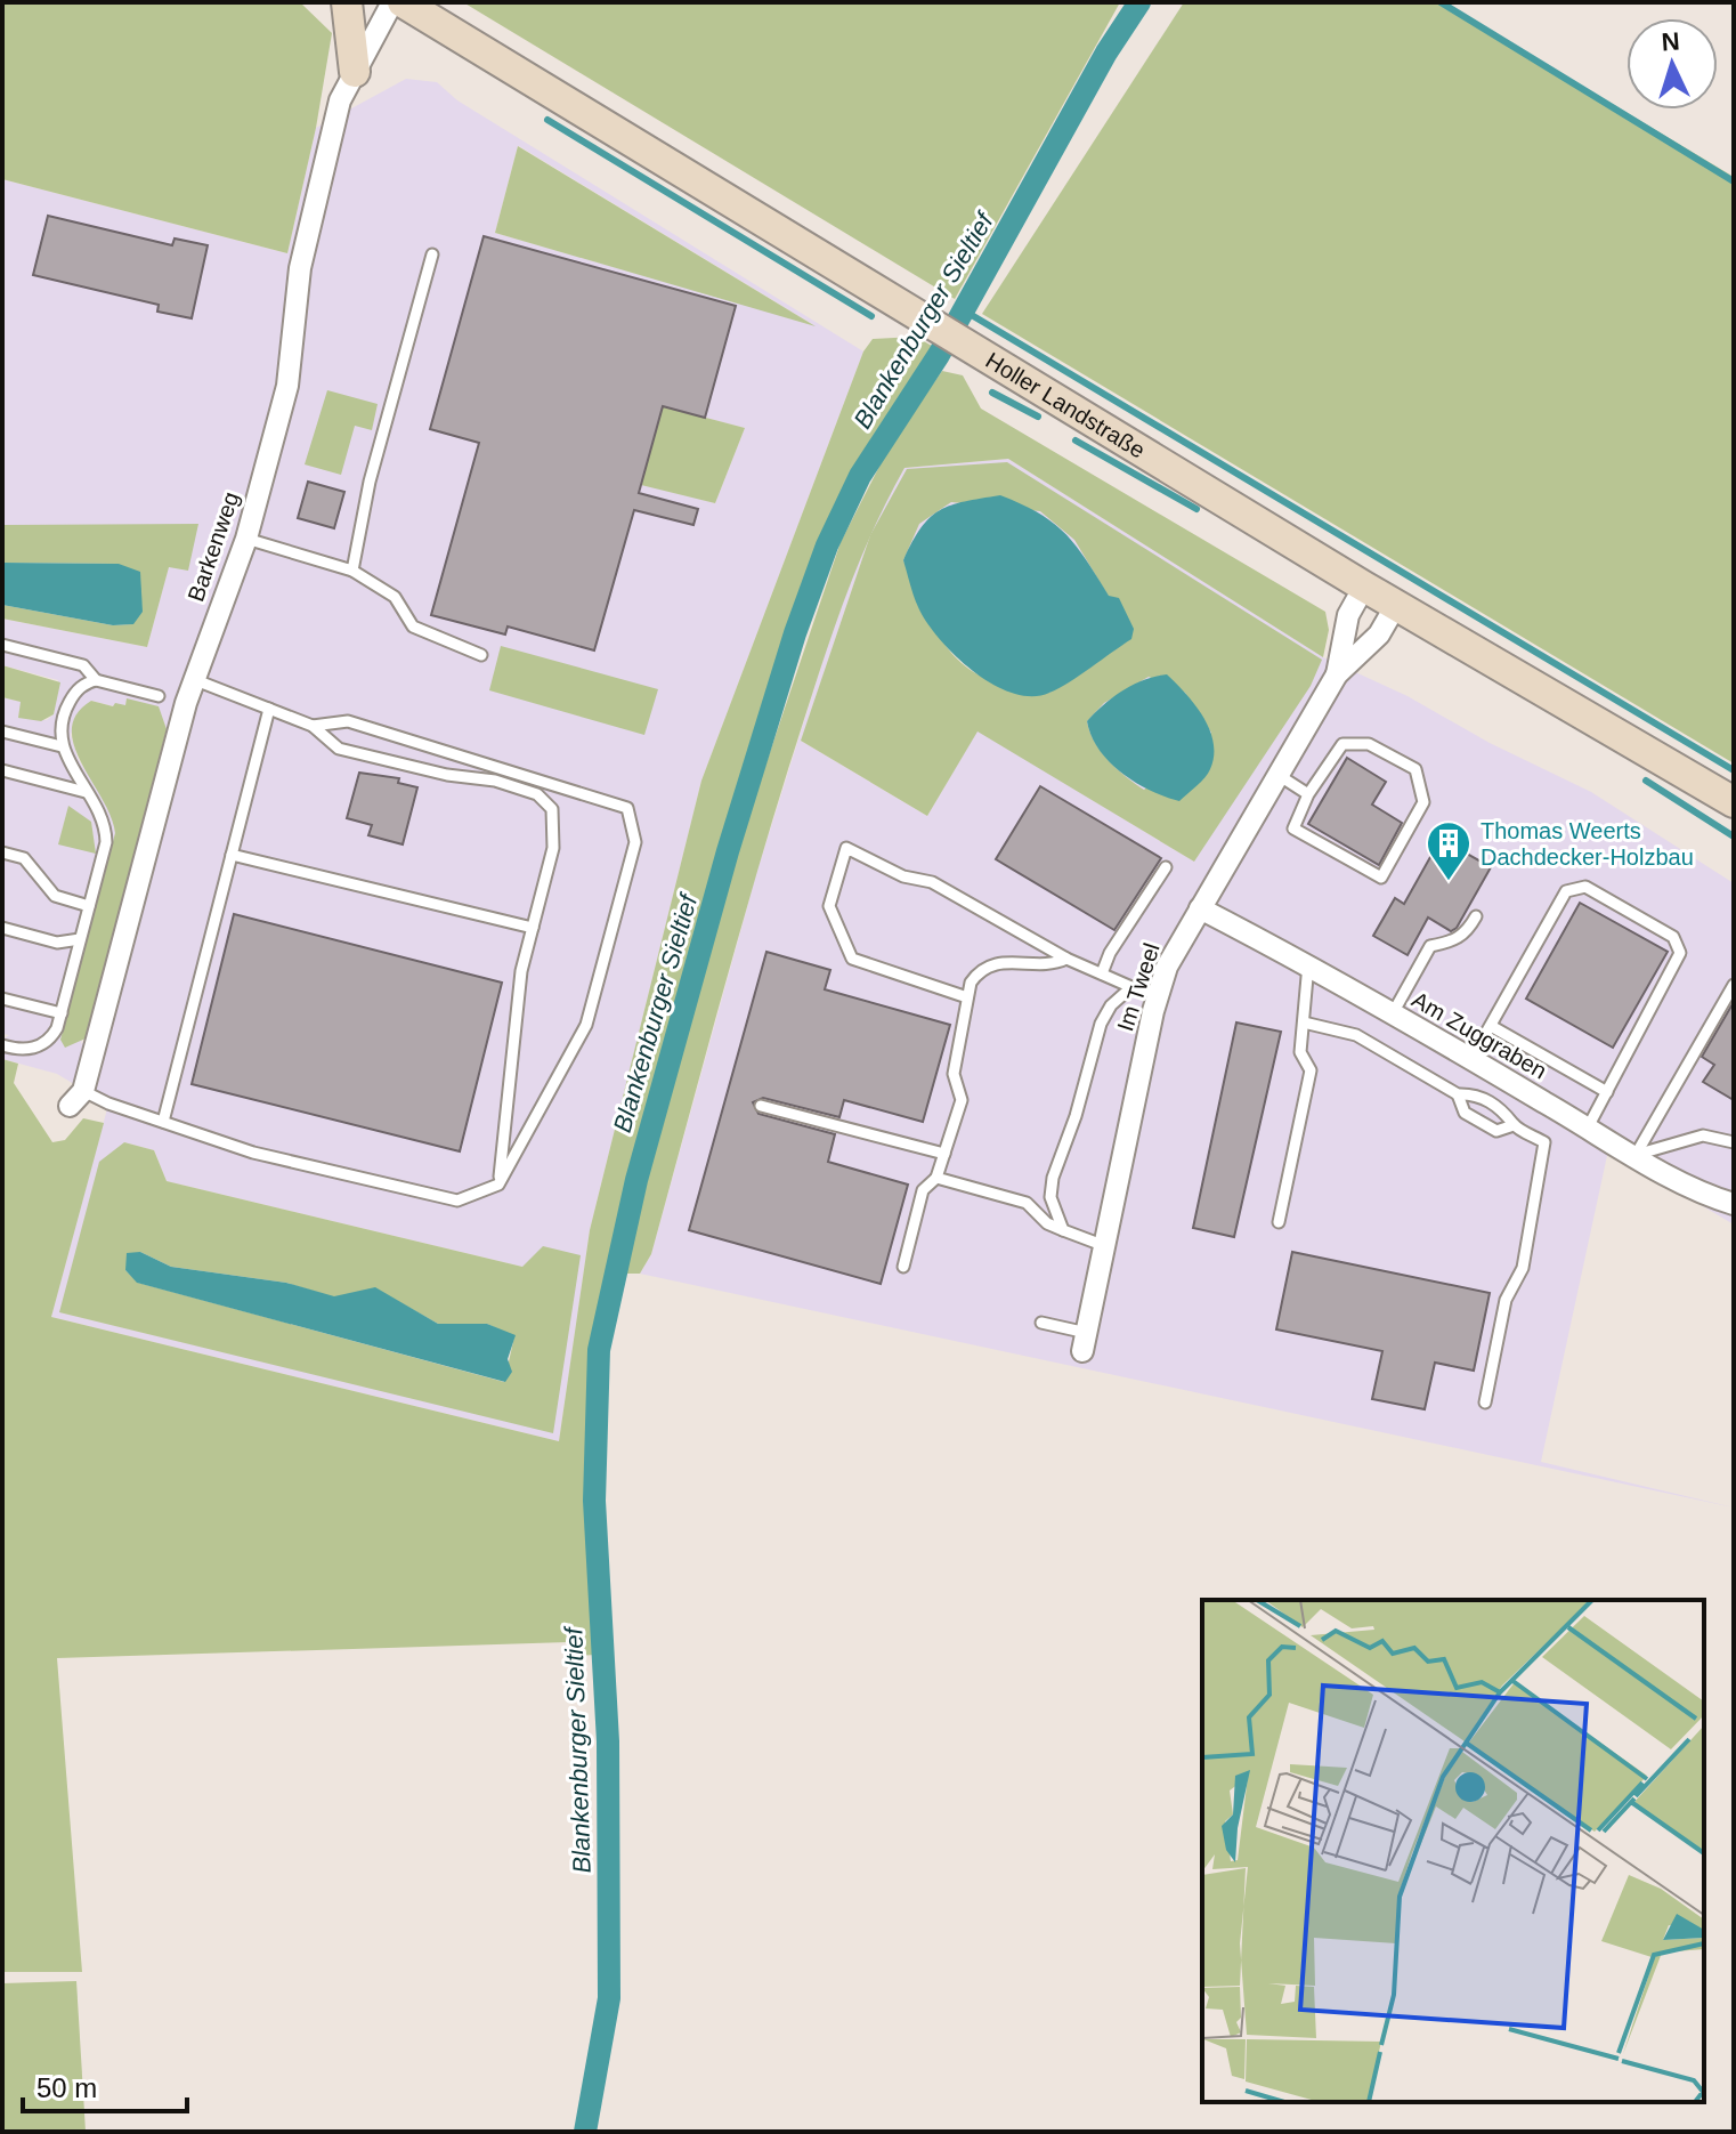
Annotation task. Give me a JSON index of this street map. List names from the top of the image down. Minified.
{"streets":{"main road":["Holler Landstraße"],"street":["Barkenweg","Im Tweel","Am Zuggraben"]},"crossings":[["Holler Landstraße","Im Tweel"],["Im Tweel","Am Zuggraben"]],"water":["Blankenburger Sieltief"],"places":{"building":["Thomas Weerts Dachdecker-Holzbau"]},"scale_bar":"50 m","north":"top"}
